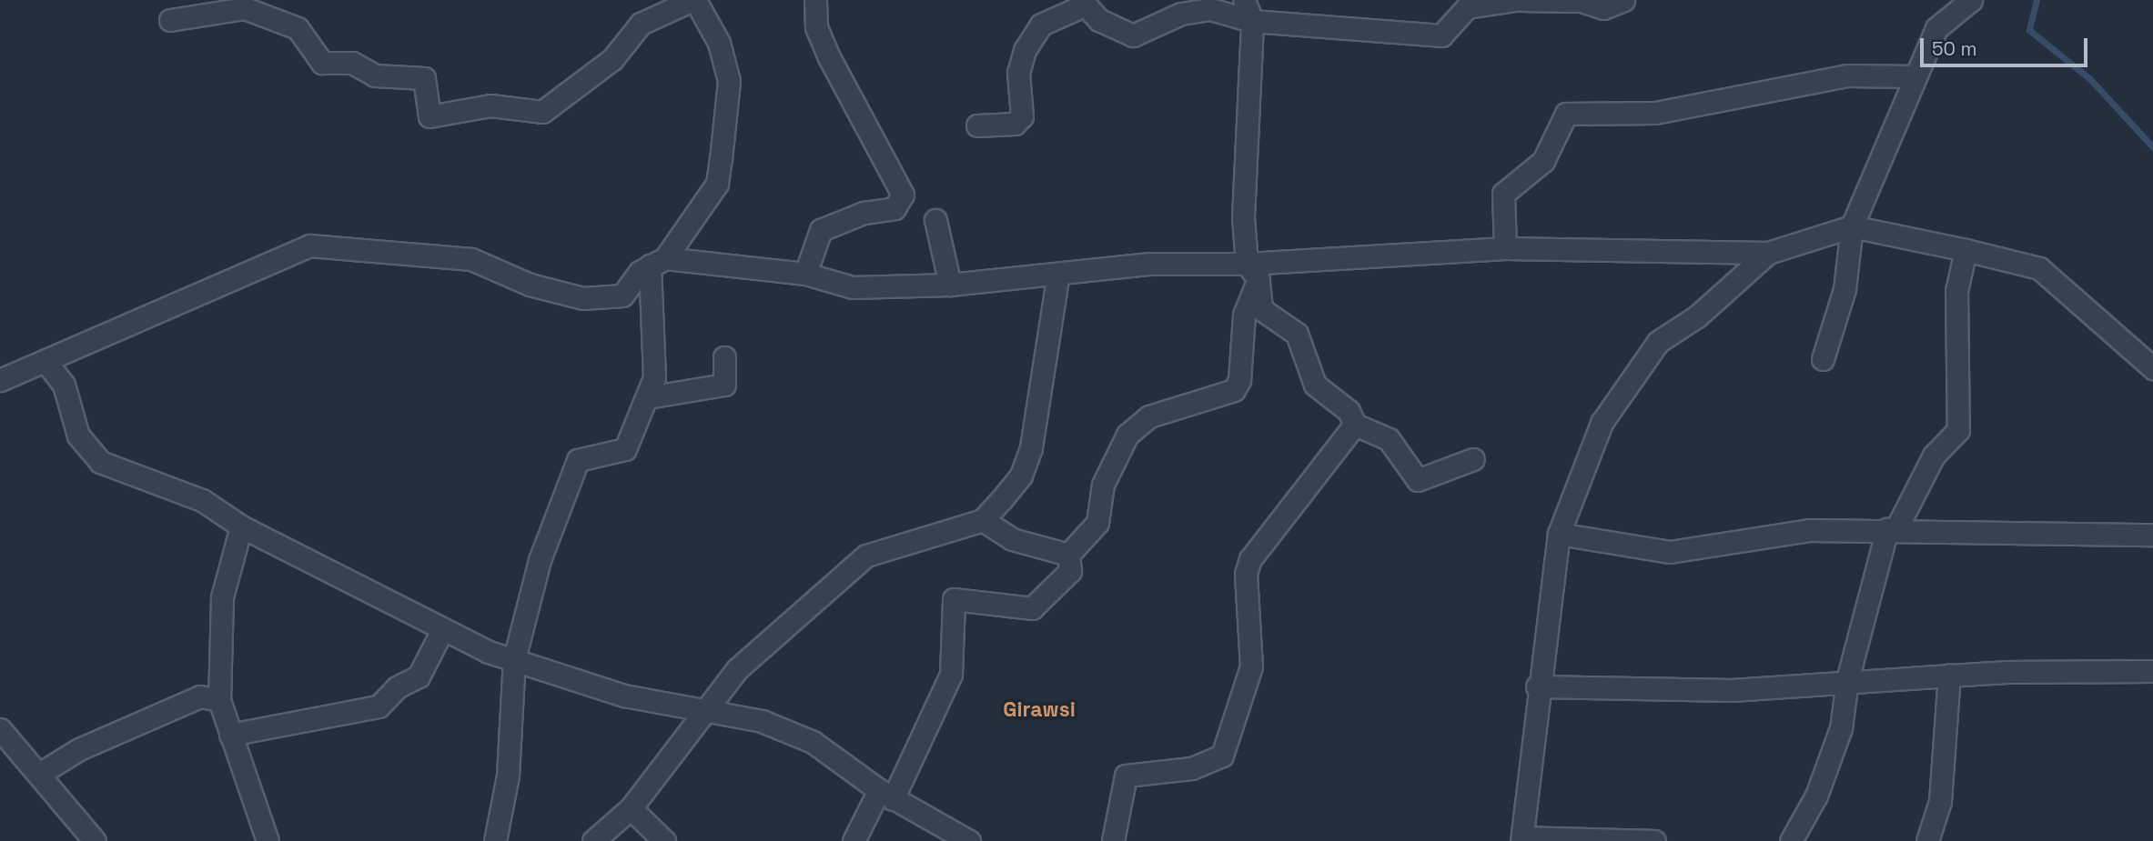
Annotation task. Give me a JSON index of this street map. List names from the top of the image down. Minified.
{"districts":["Girawsi"],"scale_bar":"50 m"}
